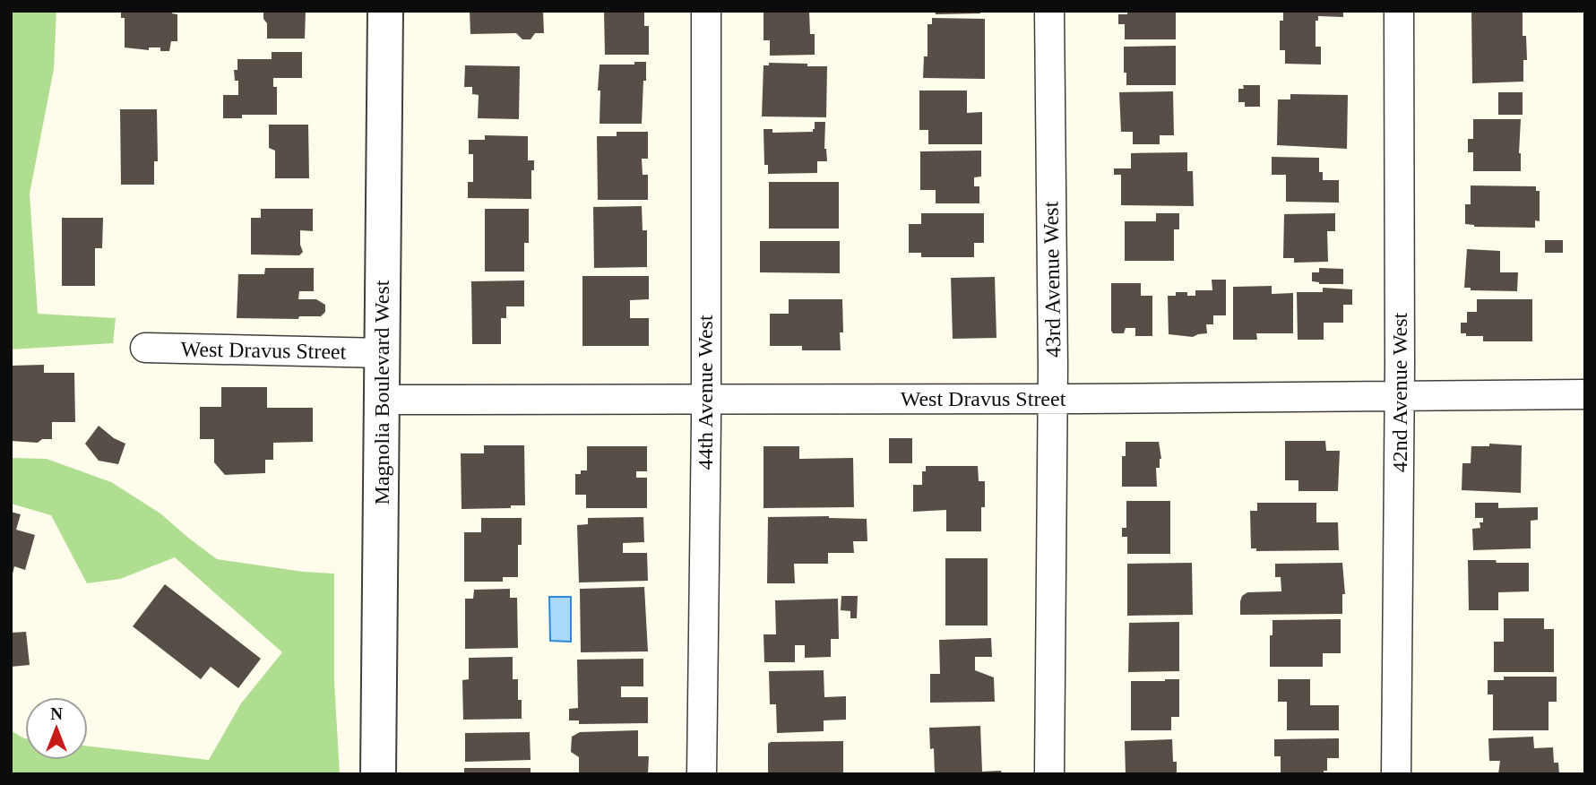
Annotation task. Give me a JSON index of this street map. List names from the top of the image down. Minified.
{"streets":{"street":["43rd Avenue West","West Dravus Street","Magnolia Boulevard West","44th Avenue West","42nd Avenue West"]},"crossings":[["43rd Avenue West","West Dravus Street"],["West Dravus Street","Magnolia Boulevard West"],["West Dravus Street","44th Avenue West"],["West Dravus Street","42nd Avenue West"]],"north":"top"}
